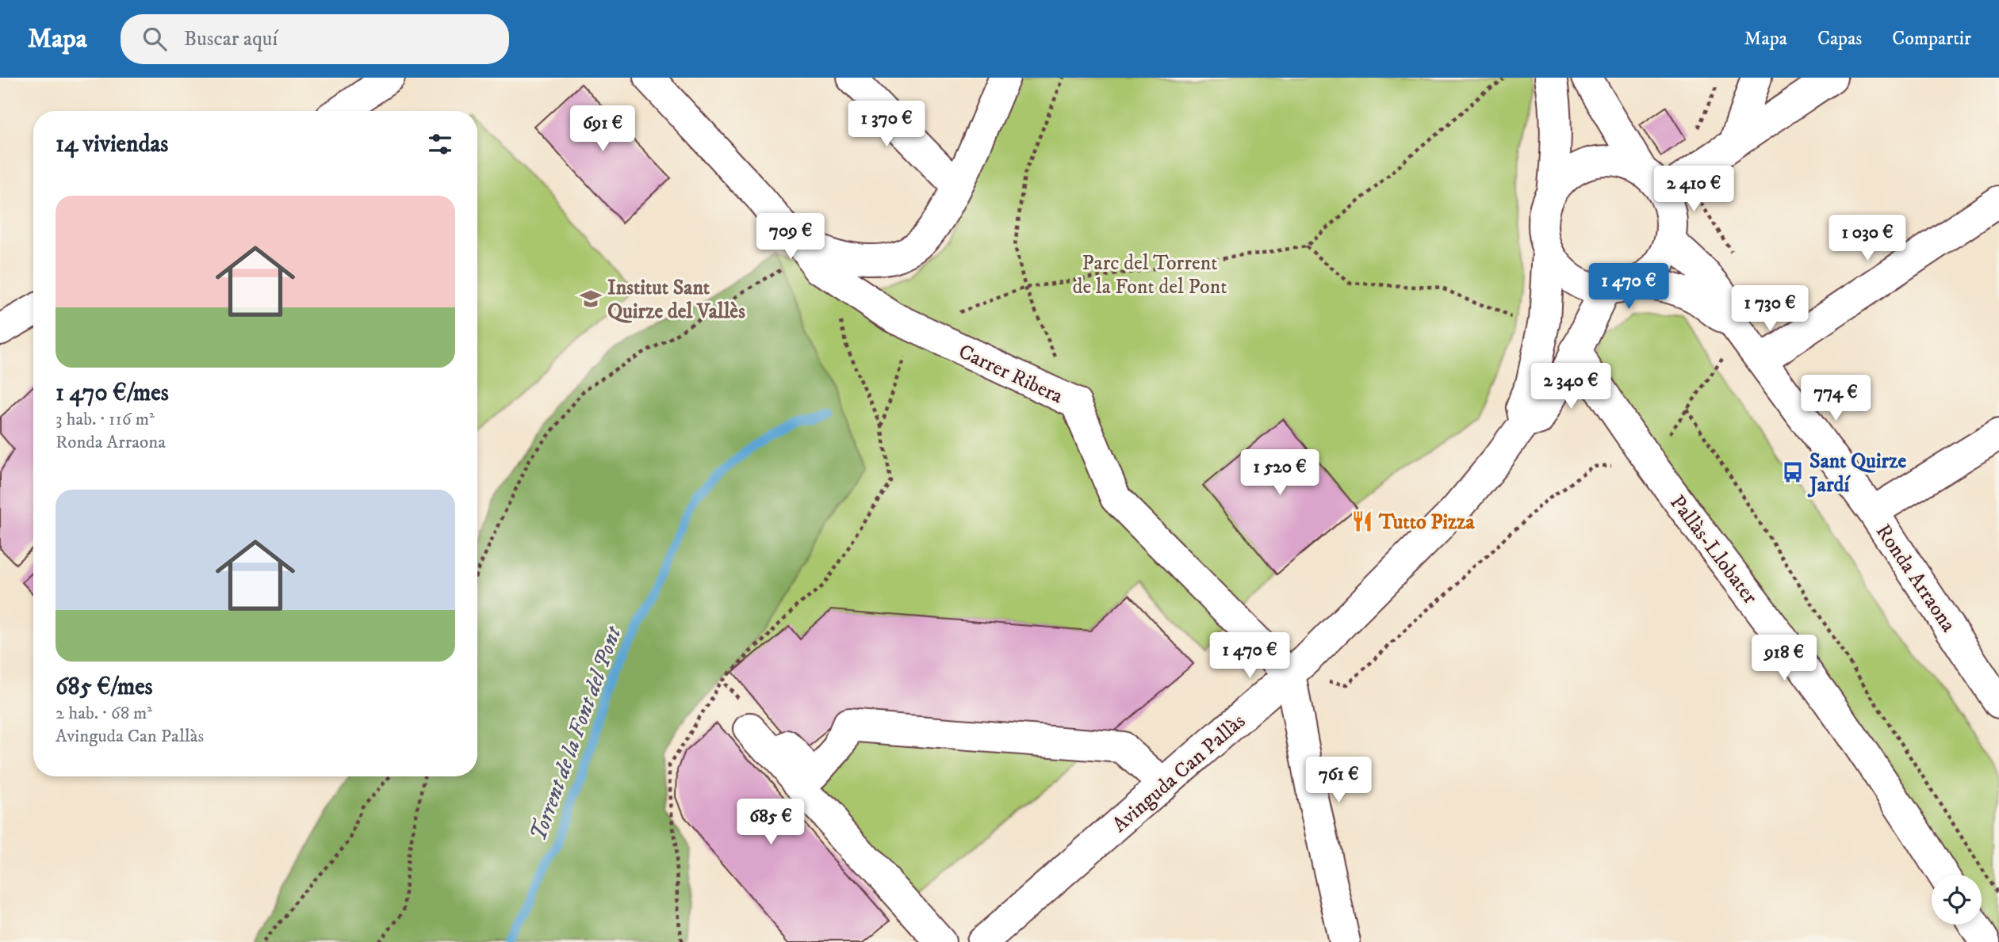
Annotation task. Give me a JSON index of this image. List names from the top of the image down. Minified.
{"streets":{"street":["Carrer Ribera","Pallàs-Llobater","Ronda Arraona","Avinguda Can Pallàs"]},"crossings":[["Carrer Ribera","Avinguda Can Pallàs"],["Pallàs-Llobater","Avinguda Can Pallàs"],["Ronda Arraona","Avinguda Can Pallàs"]],"water":["Torrent de la Font del Pont"],"parks":["Parc del Torrent de la Font del Pont"],"places":{"school or university":["Institut Sant Quirze del Vallès"],"bus stop":["Sant Quirze Jardí"],"restaurant":["Tutto Pizza"]},"page":{"header":"Mapa","search":"Buscar aquí","nav":["Mapa","Capas","Compartir"],"price":["1 370 €","691 €","2 410 €","709 €","1 030 €","1 470 €","1 730 €","2 340 €","774 €","1 520 €","1 470 €","918 €","761 €","685 €"],"heading":"14 viviendas","list":[{"name":"1 470 €/mes","note":"3 hab. · 116 m² · Ronda Arraona"},{"name":"685 €/mes","note":"2 hab. · 68 m² · Avinguda Can Pallàs"}]}}
